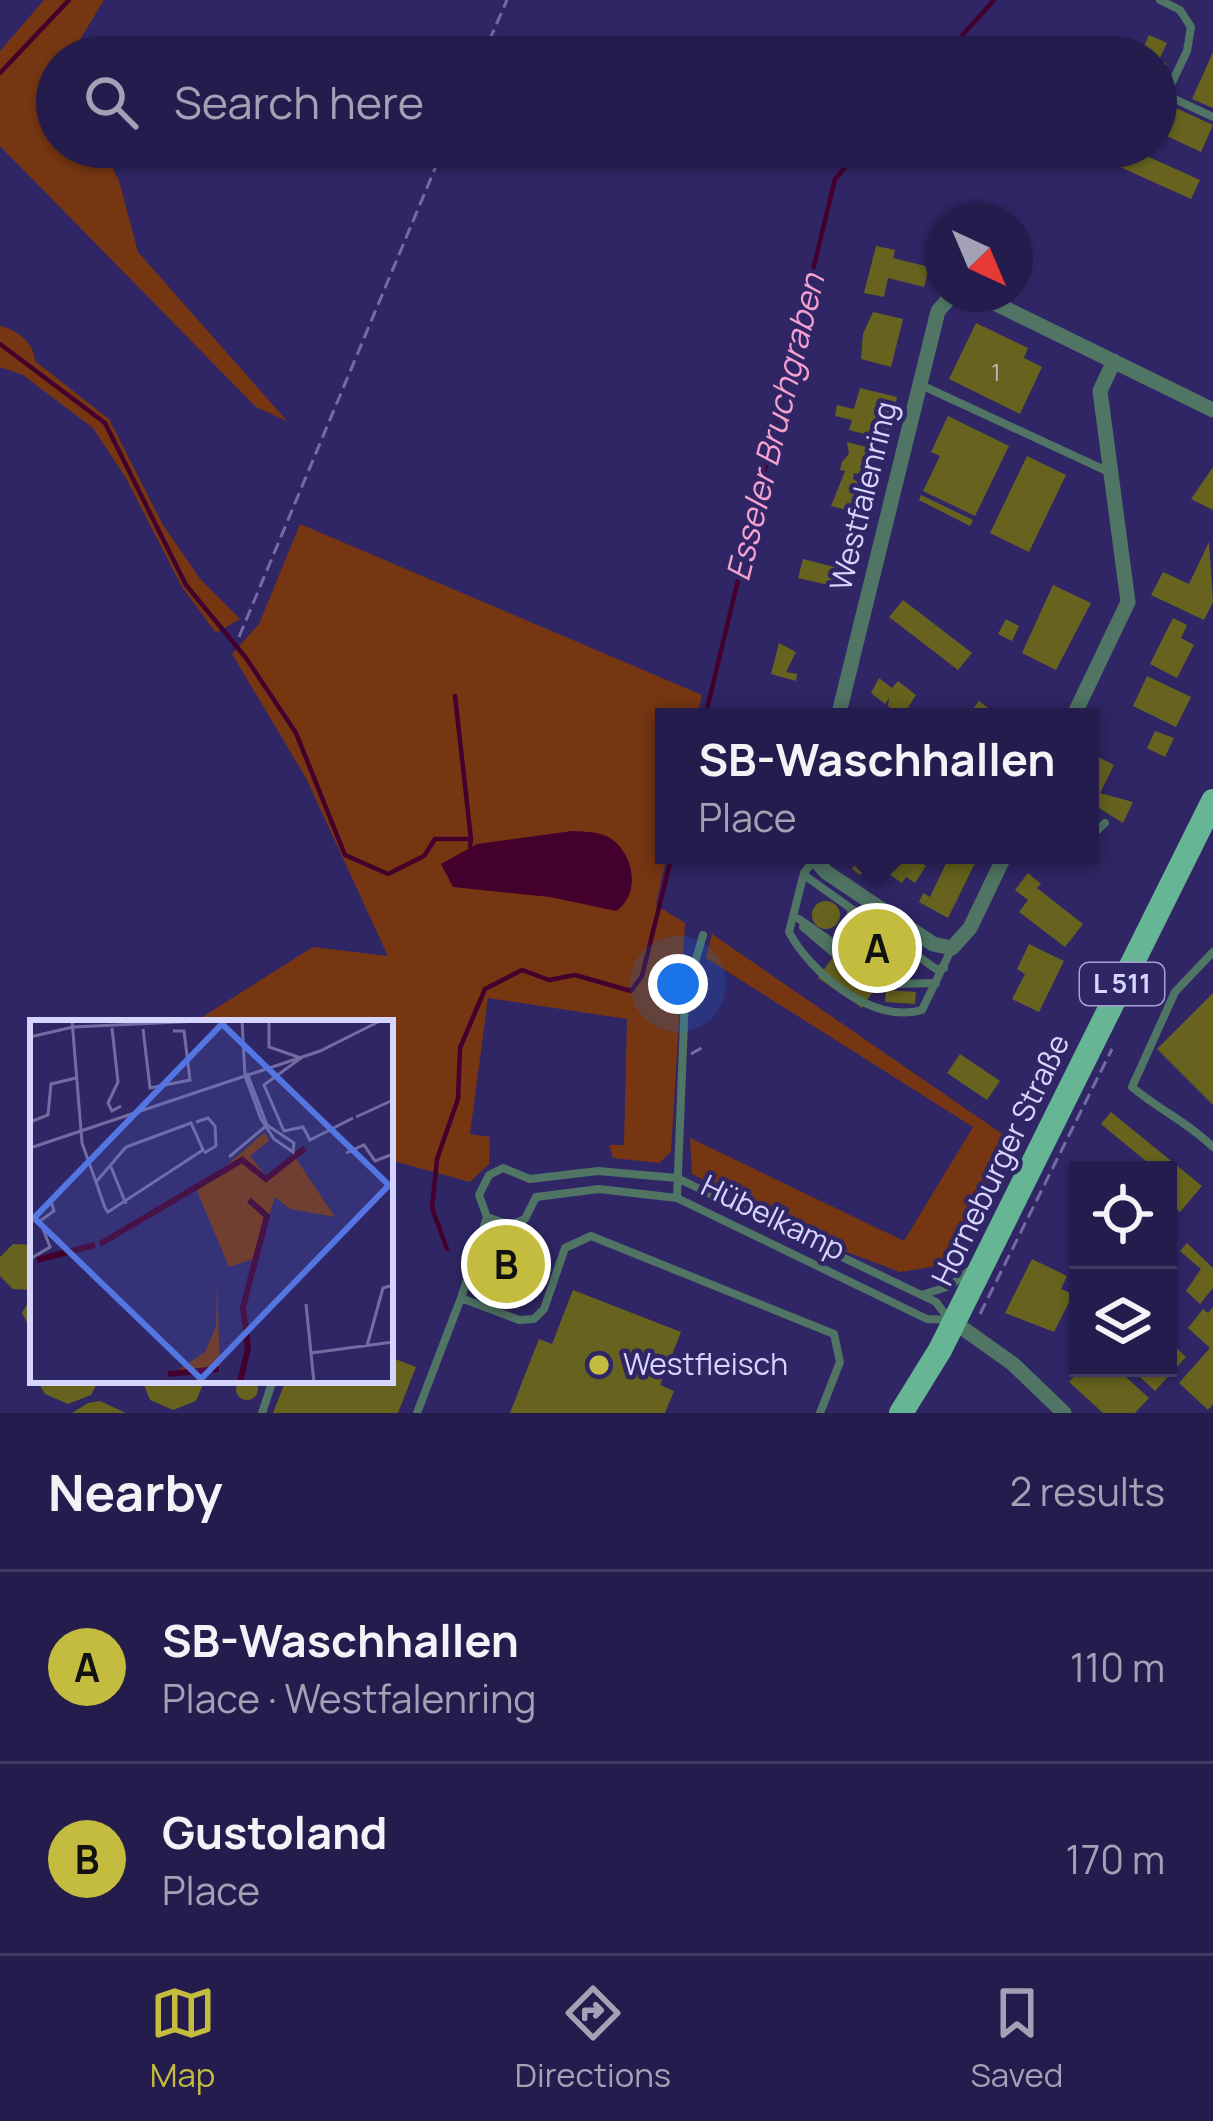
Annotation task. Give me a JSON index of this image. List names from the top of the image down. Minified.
{"streets":{"main road":["L 511","Horneburger Straße"],"street":["Westfalenring"],"lane":["Hübelkamp"]},"crossings":[["Horneburger Straße","Hübelkamp"]],"water":["Esseler Bruchgraben"],"places":["Westfleisch"],"house_numbers":["1"],"north":"bottom right","page":{"search":"Search here","popup":["SB-Waschhallen","Place"],"pins":["A","B"],"heading":["Nearby","2 results"],"list":[{"mark":"A","name":"SB-Waschhallen","note":"Place · Westfalenring","value":"110 m"},{"mark":"B","name":"Gustoland","note":"Place","value":"170 m"}],"nav":["Map","Directions","Saved"]}}
